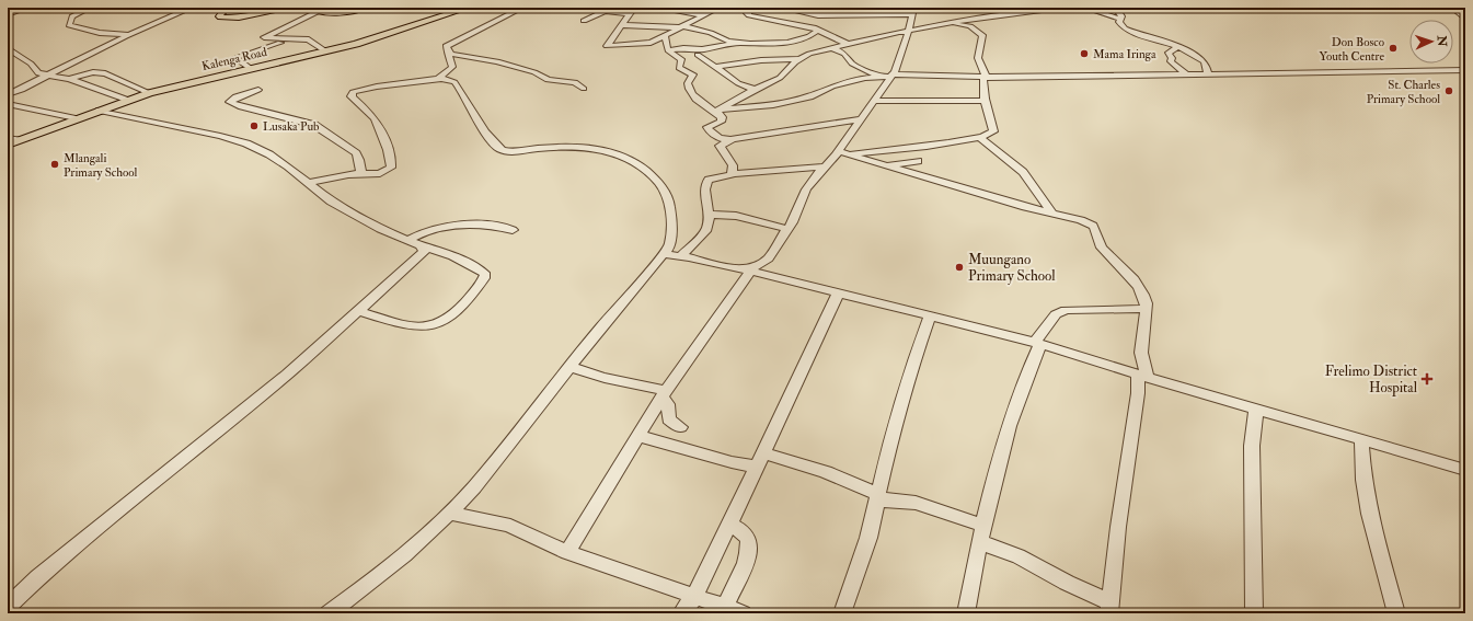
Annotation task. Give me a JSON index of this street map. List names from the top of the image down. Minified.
{"streets":{"main road":["Kalenga Road"]},"places":{"other":["Don Bosco Youth Centre","Mama Iringa","St. Charles Primary School","Lusaka Pub","Mlangali Primary School","Muungano Primary School"],"health":["Frelimo District Hospital"]},"north":"right"}
